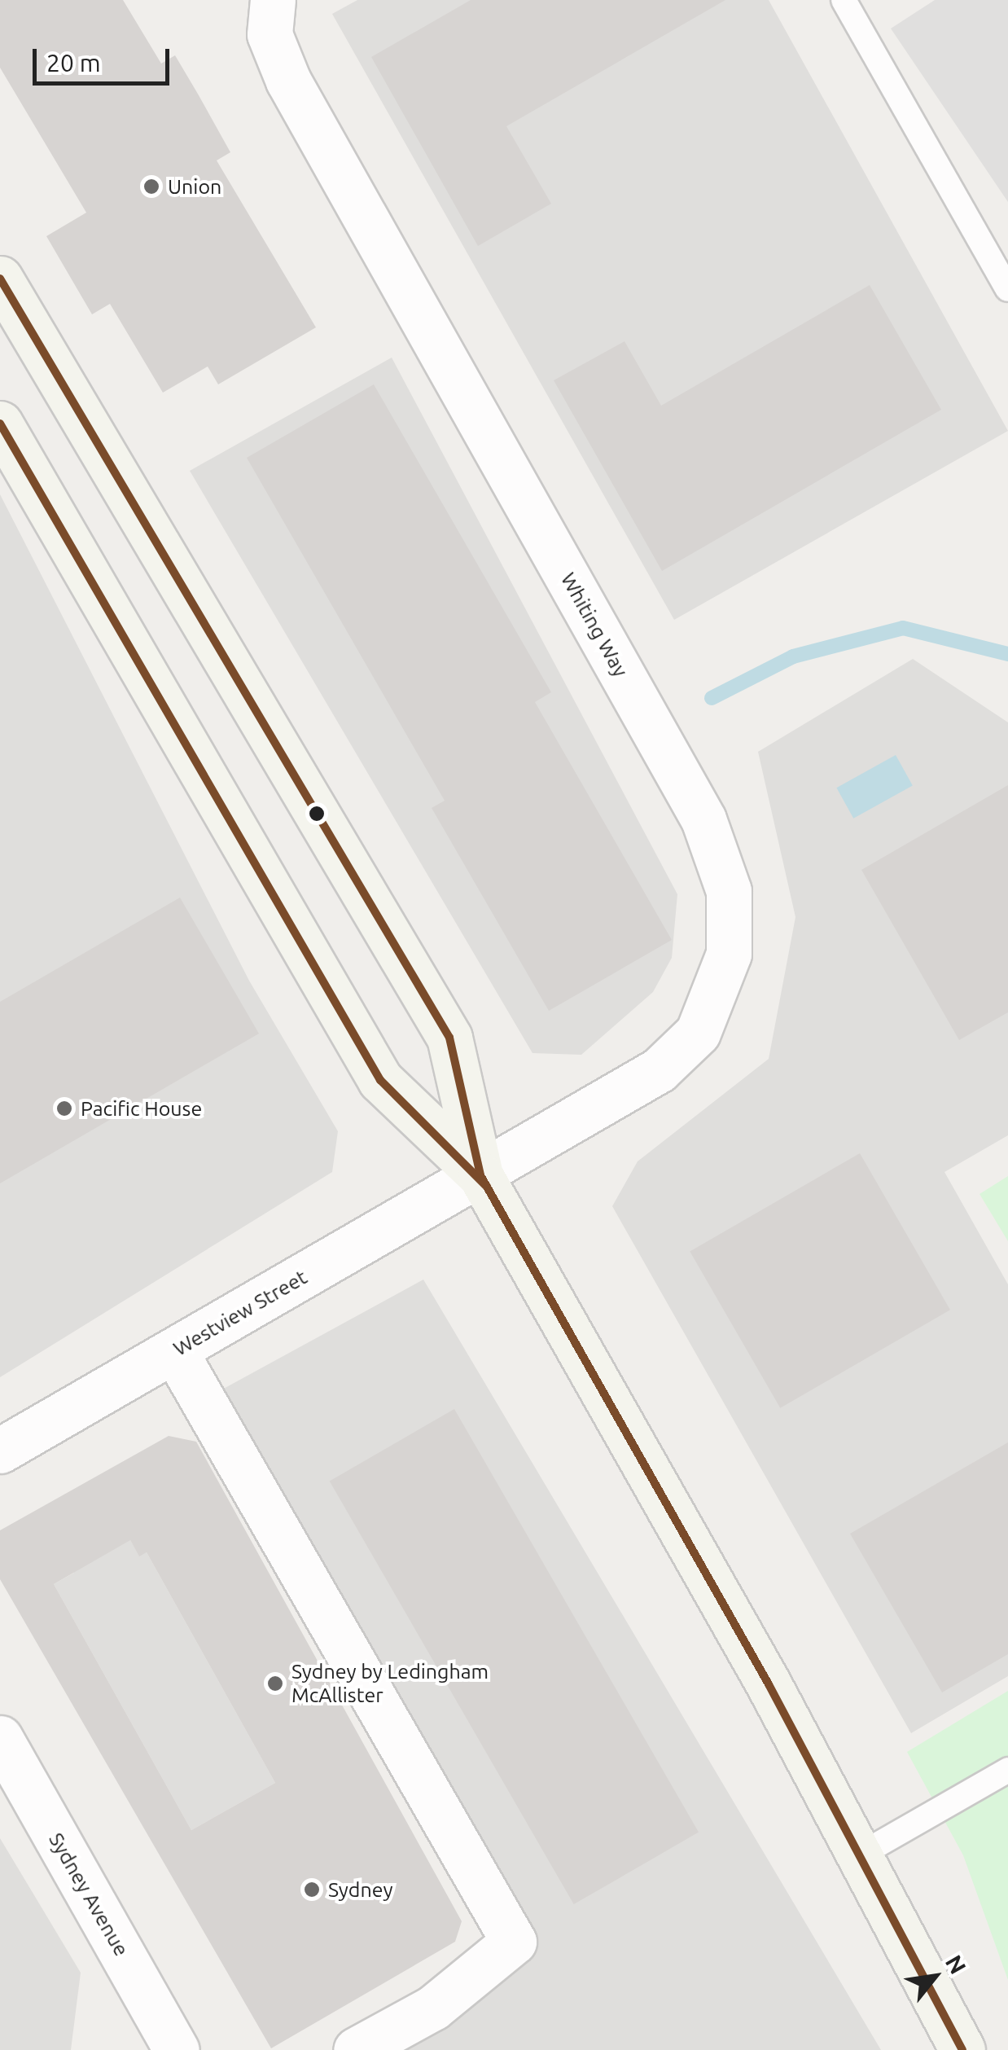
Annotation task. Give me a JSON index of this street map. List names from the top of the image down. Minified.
{"streets":{"street":["Whiting Way","Westview Street","Sydney Avenue"]},"crossings":[["Whiting Way","Westview Street"]],"places":["Union","Pacific House","Sydney by Ledingham McAllister","Sydney"],"scale_bar":"20 m","north":"top right"}
